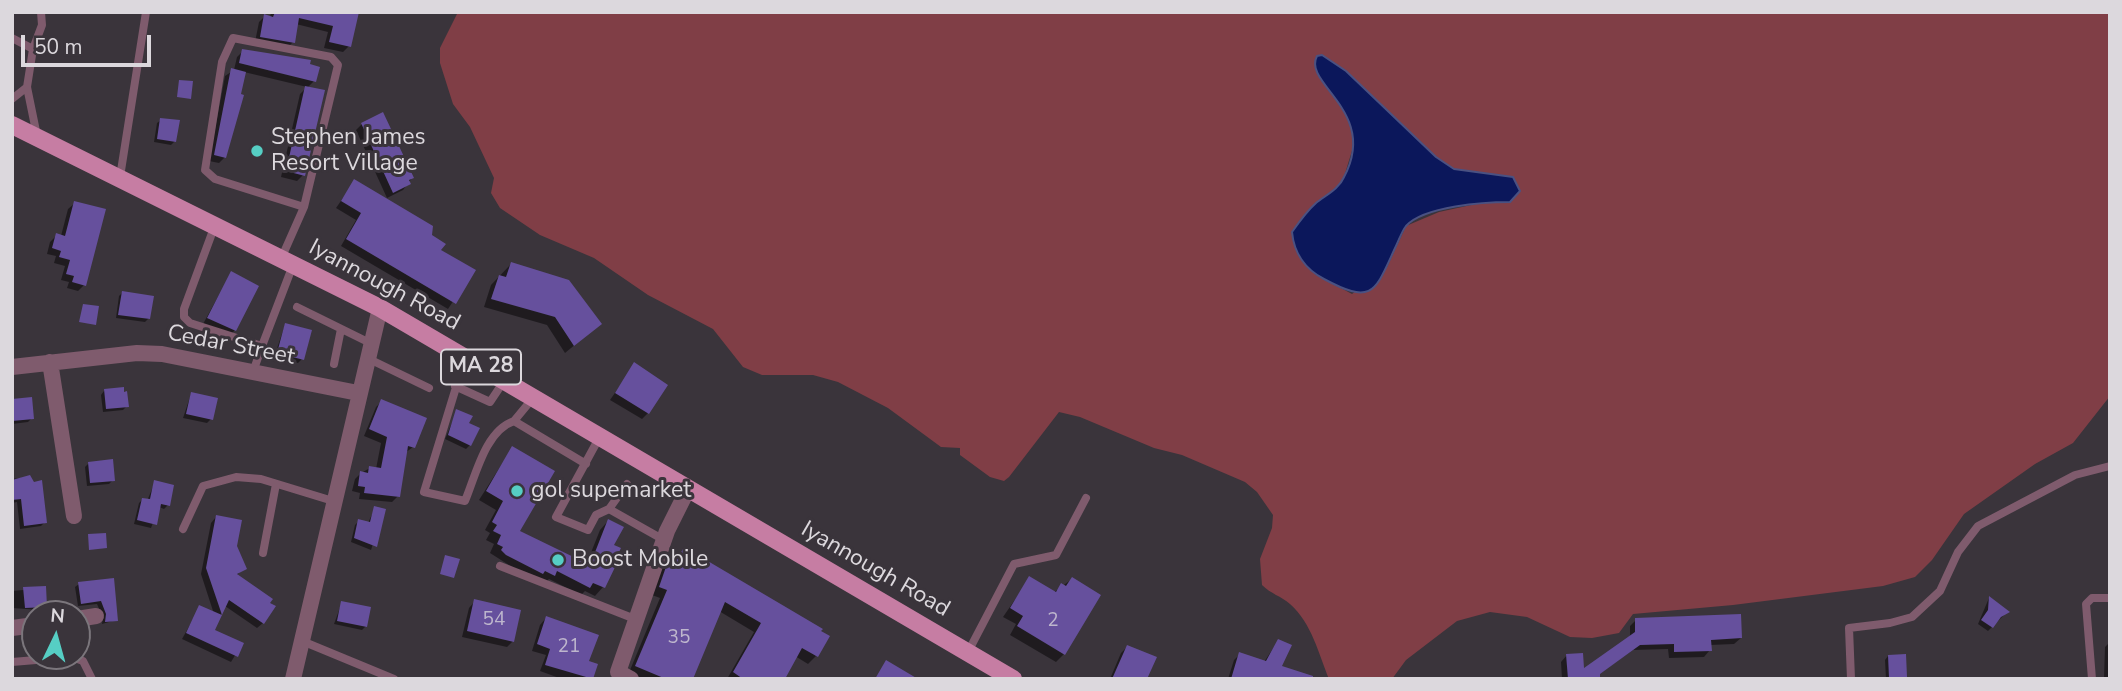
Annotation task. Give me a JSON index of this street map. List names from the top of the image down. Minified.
{"streets":{"main road":["Iyannough Road","MA 28"],"street":["Cedar Street"]},"places":["Stephen James Resort Village","gol supemarket","Boost Mobile"],"house_numbers":["54","2","35","21"],"scale_bar":"50 m","north":"top"}
